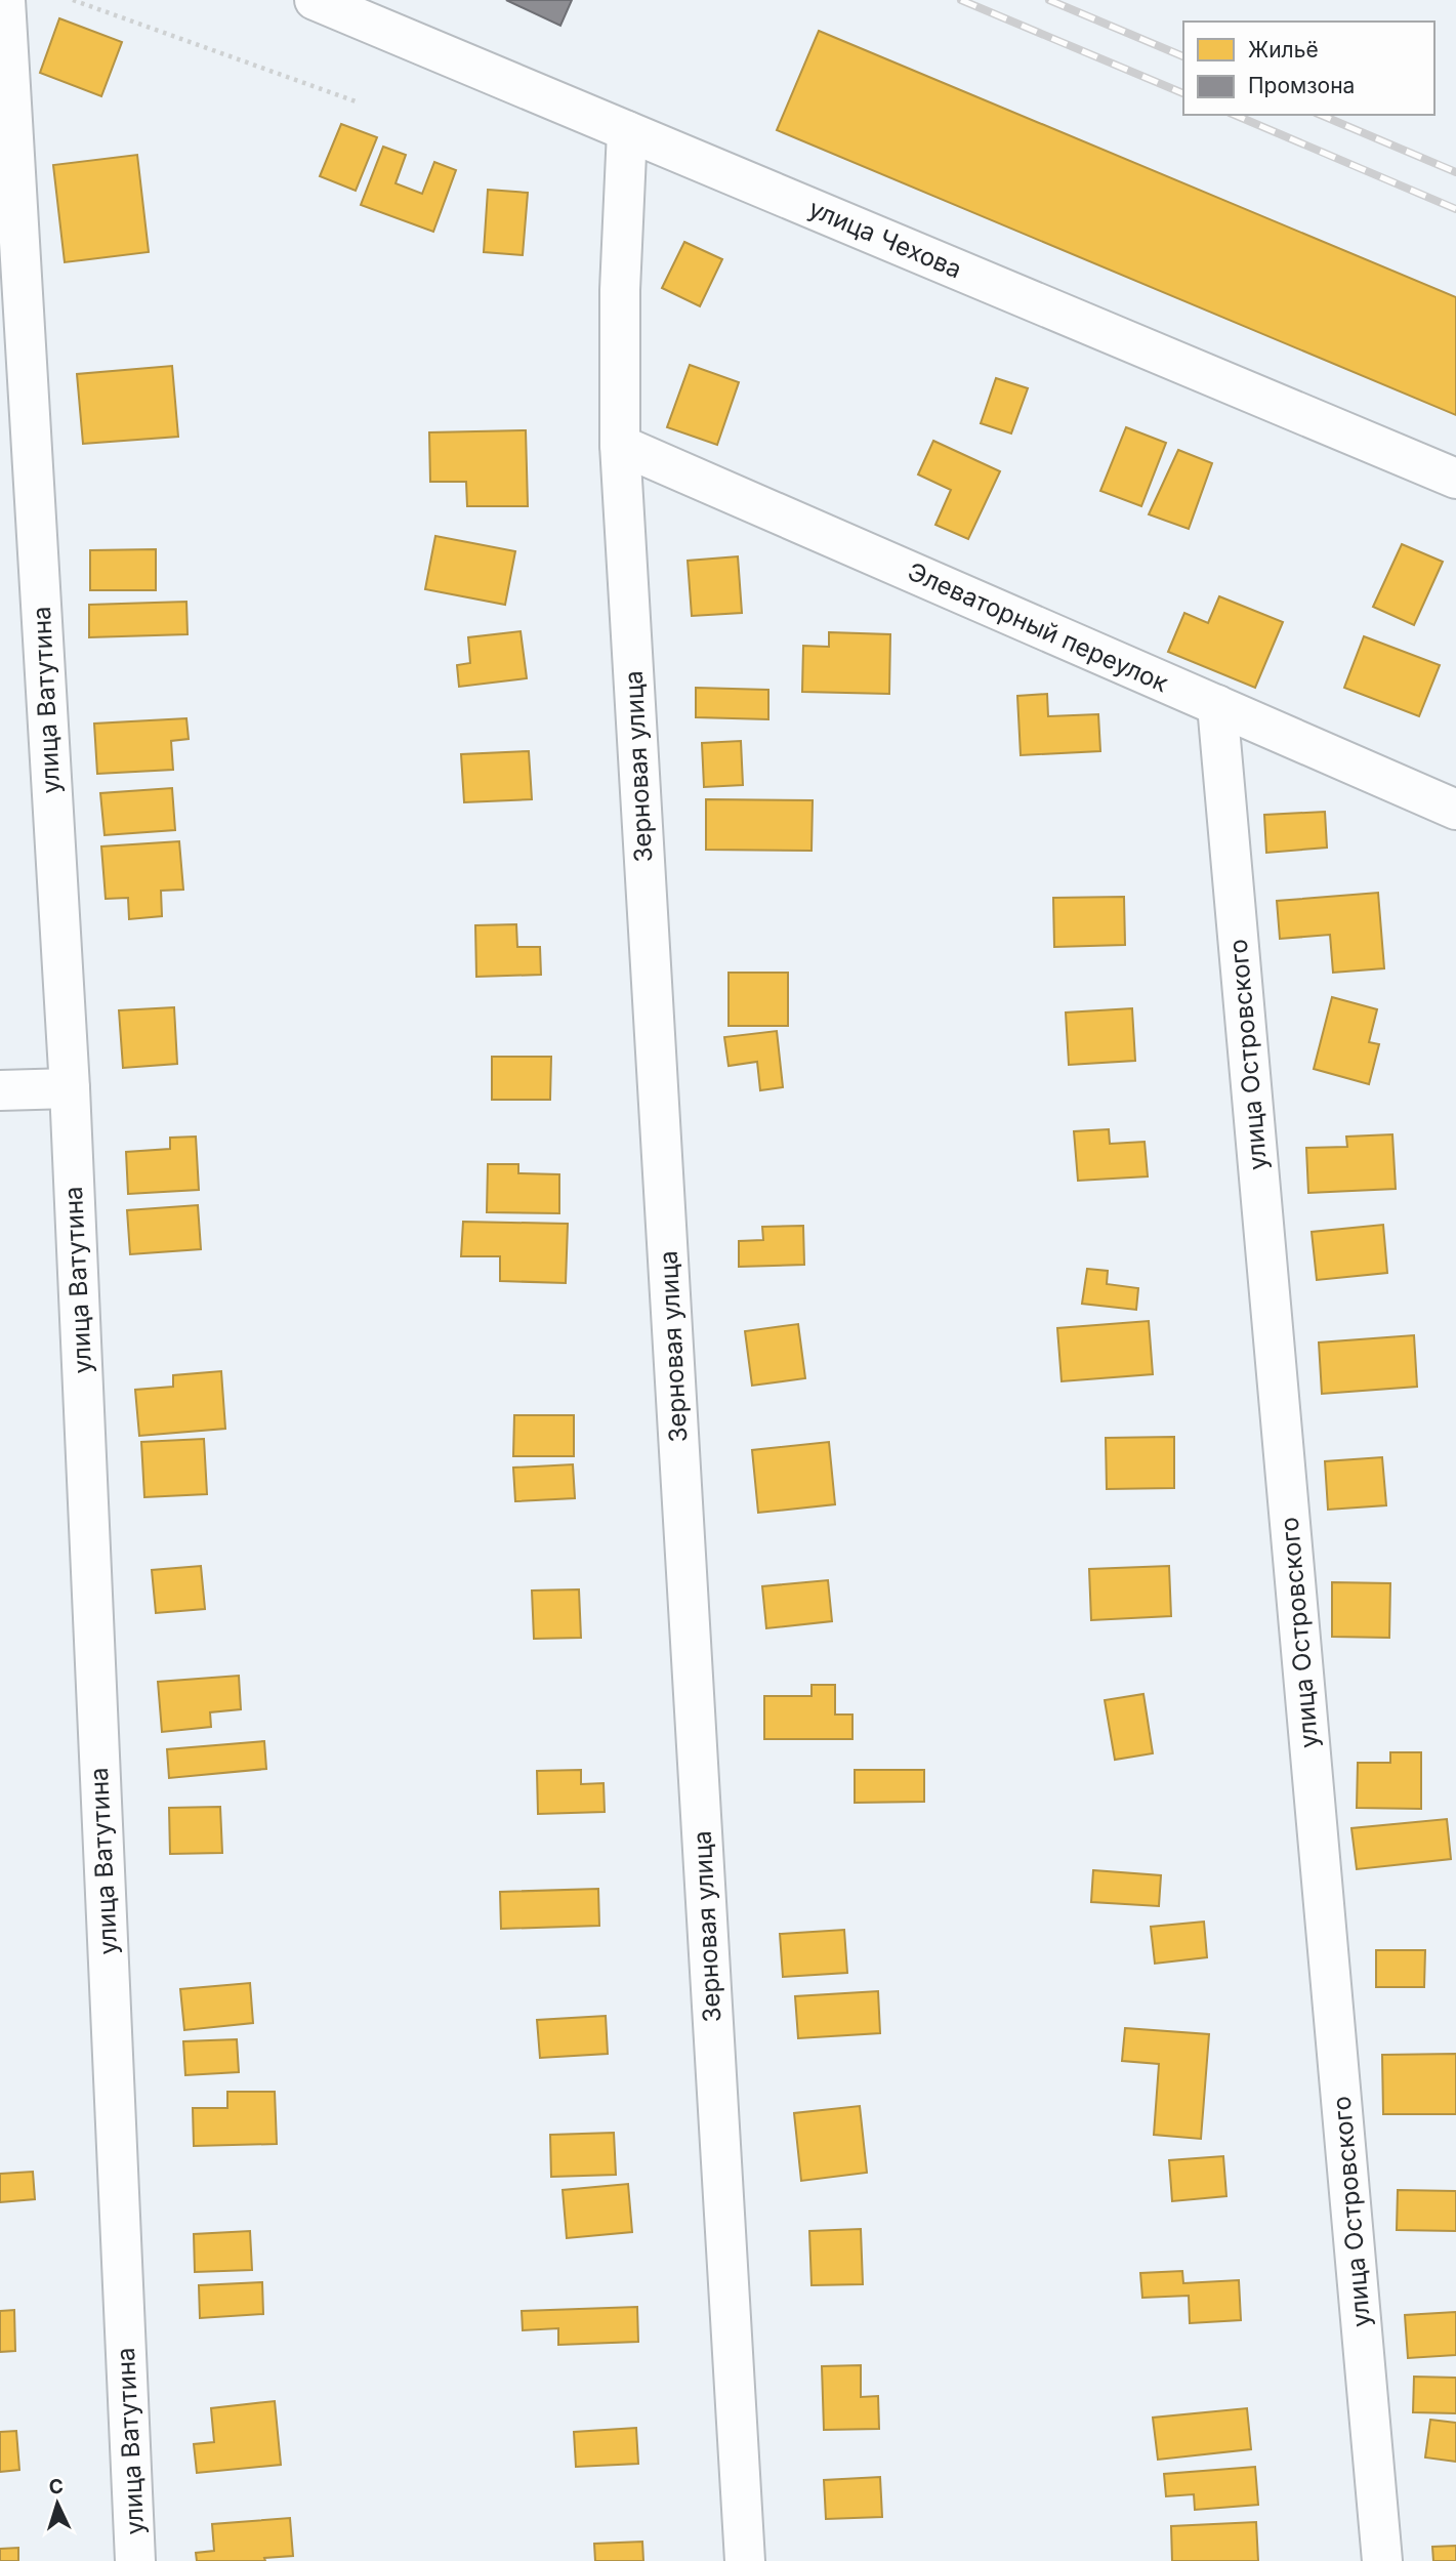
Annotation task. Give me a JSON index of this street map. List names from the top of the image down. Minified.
{"streets":{"street":["улица Чехова","Элеваторный переулок","улица Ватутина","Зерновая улица","улица Островского"]},"crossings":[["улица Чехова","Зерновая улица"],["Элеваторный переулок","Зерновая улица"],["Элеваторный переулок","улица Островского"]],"legend":["Жильё","Промзона"],"north":"top"}
